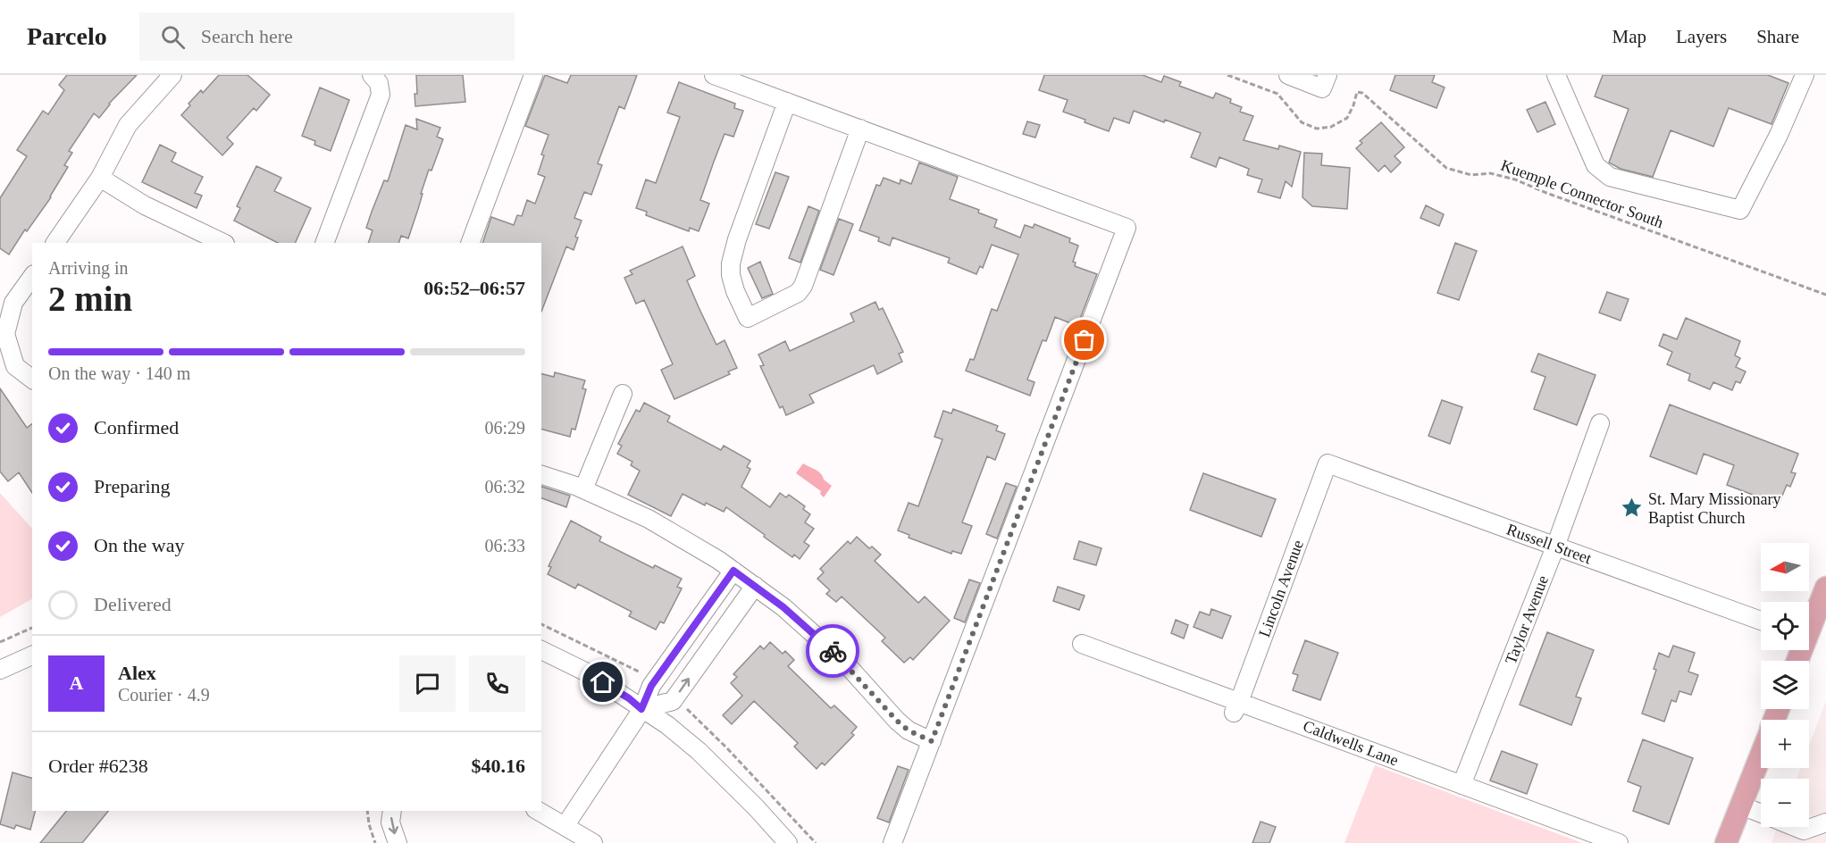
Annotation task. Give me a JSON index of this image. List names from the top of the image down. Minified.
{"streets":{"street":["Russell Street","Lincoln Avenue","Taylor Avenue","Caldwells Lane"],"path":["Kuemple Connector South"]},"crossings":[["Russell Street","Lincoln Avenue"],["Russell Street","Taylor Avenue"],["Lincoln Avenue","Caldwells Lane"],["Taylor Avenue","Caldwells Lane"]],"places":{"place":["St. Mary Missionary Baptist Church"]},"north":"left","page":{"header":"Parcelo","search":"Search here","nav":["Map","Layers","Share"],"heading":["2 min","Arriving in","06:52–06:57"],"panel":["Alex","Courier · 4.9","Order #6238","$40.16"],"bar":"On the way · 140 m","list":[["Confirmed","06:29"],["Preparing","06:32"],["On the way","06:33"],"Delivered"],"map_buttons":["+","−"],"round":"A"}}
